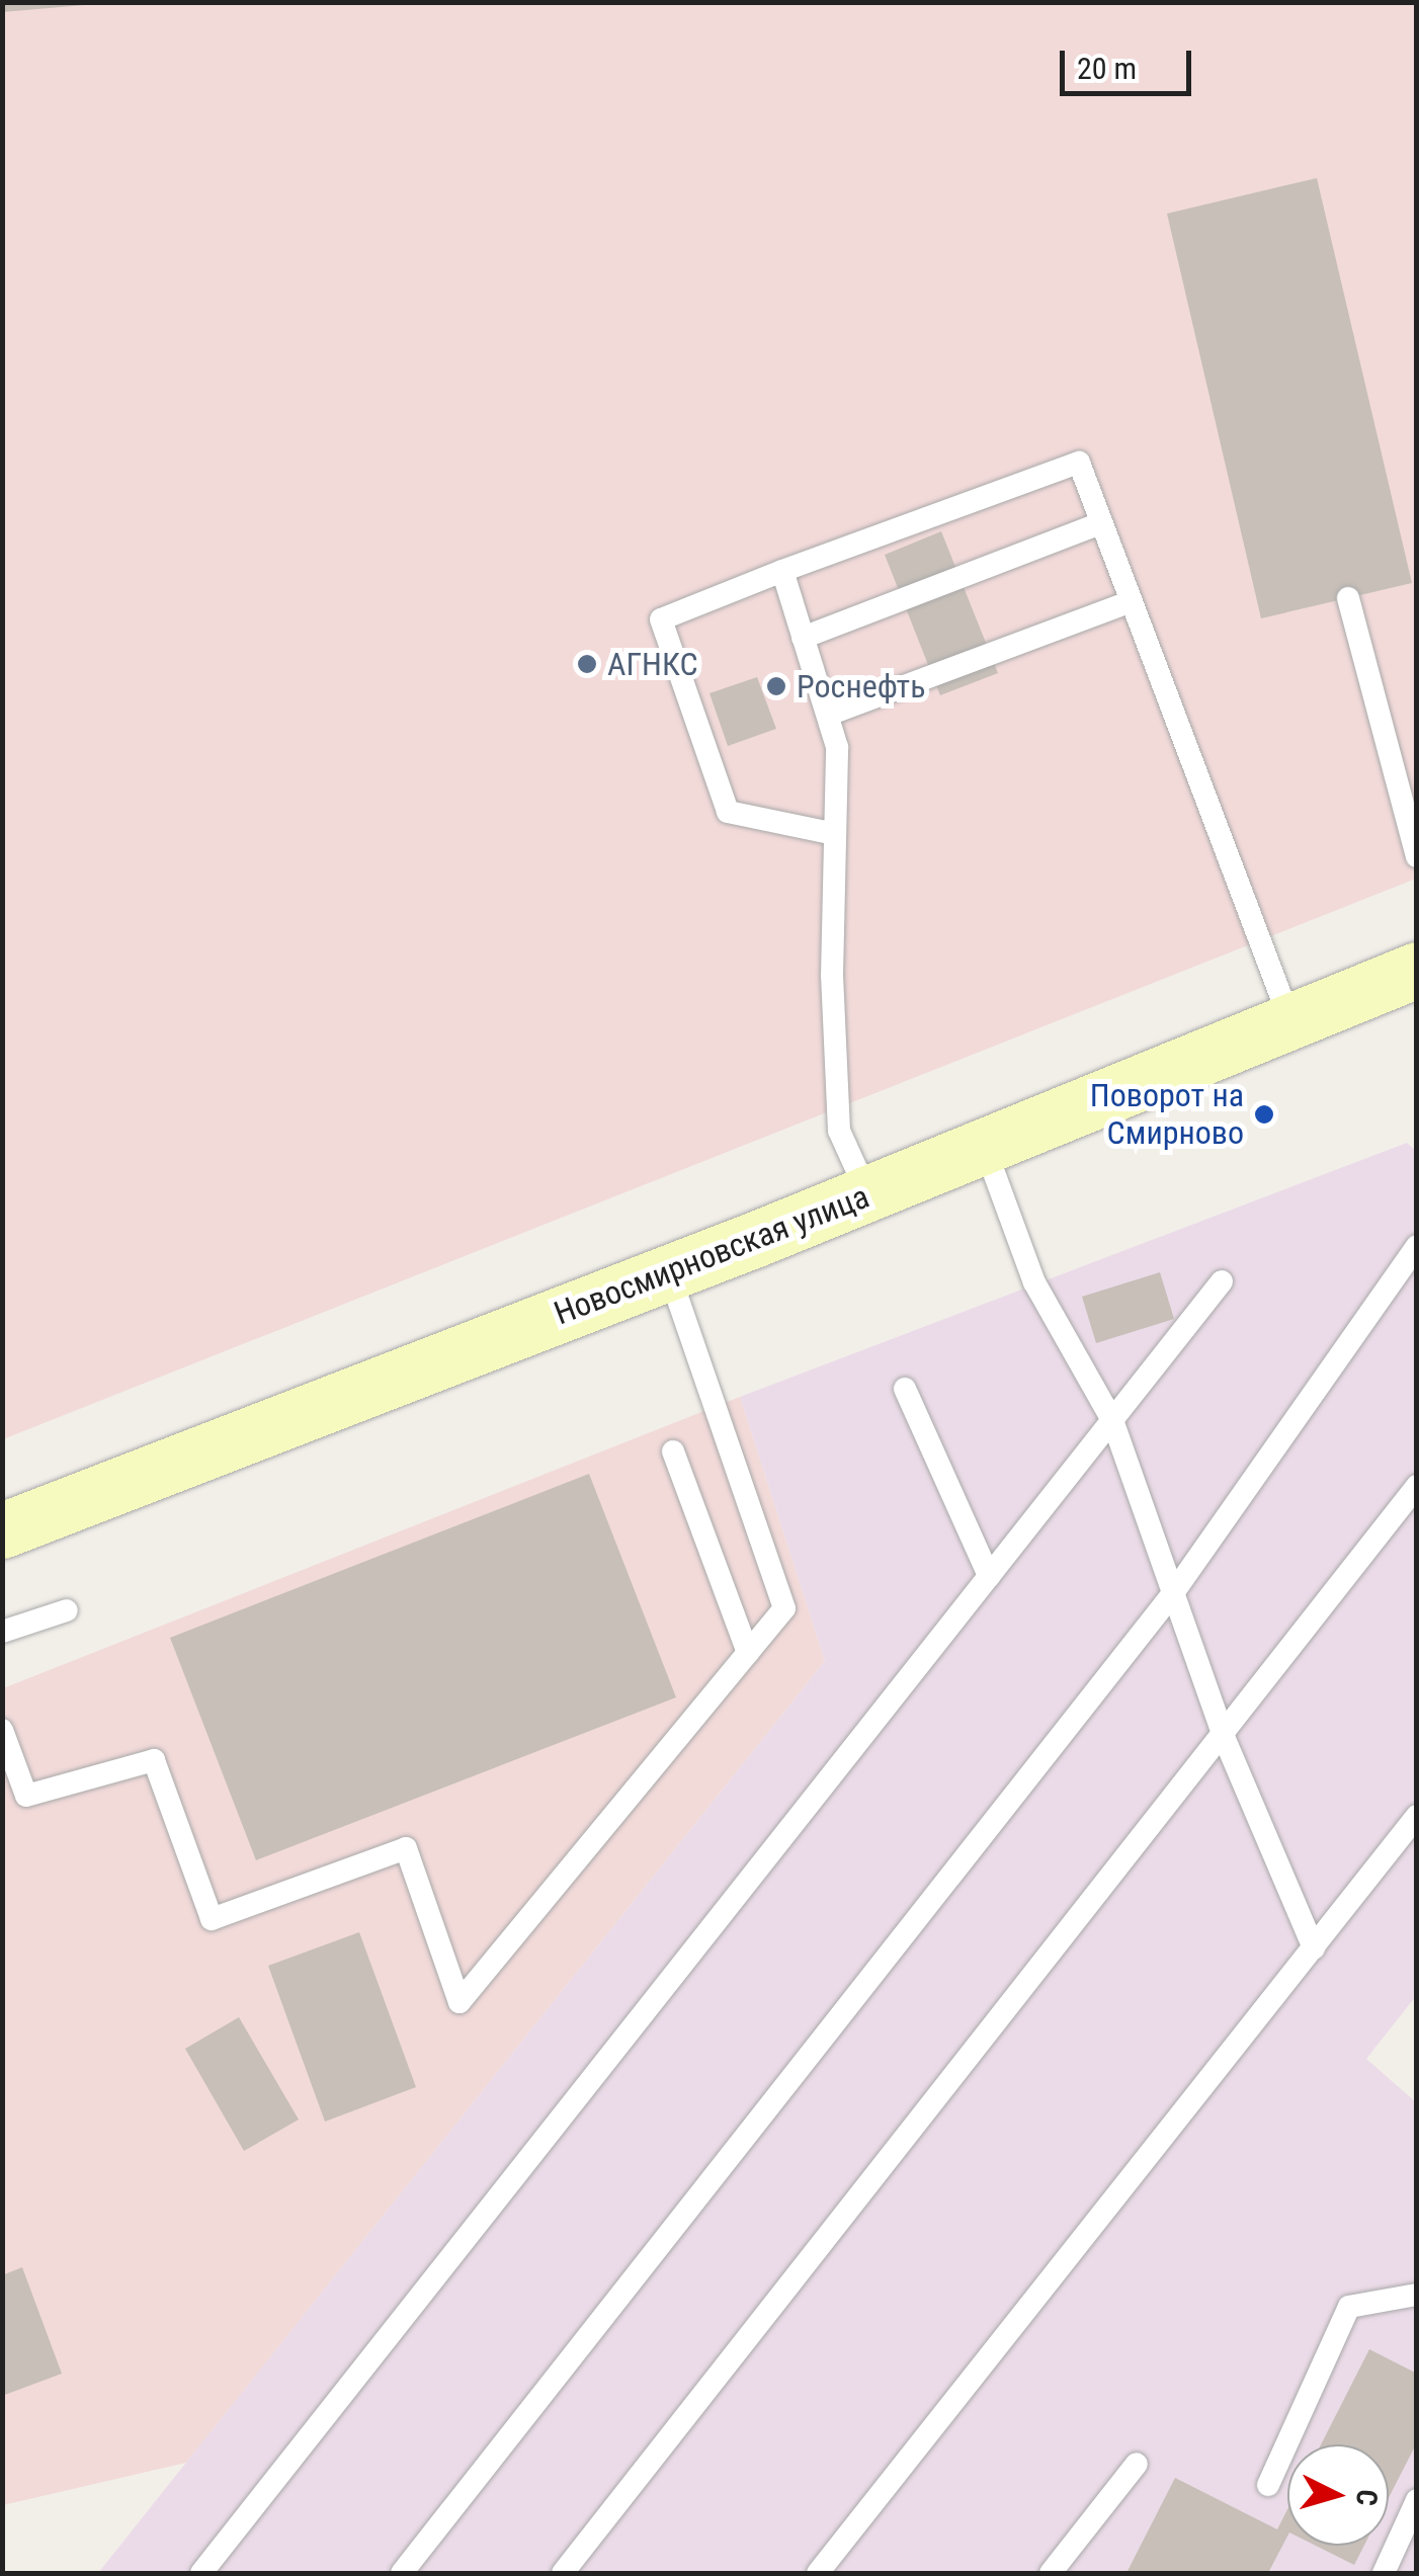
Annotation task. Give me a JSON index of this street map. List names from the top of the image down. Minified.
{"streets":{"street":["Новосмирновская улица"]},"places":["АГНКС","Роснефть","Поворот на Смирново"],"scale_bar":"20 m","north":"right"}
